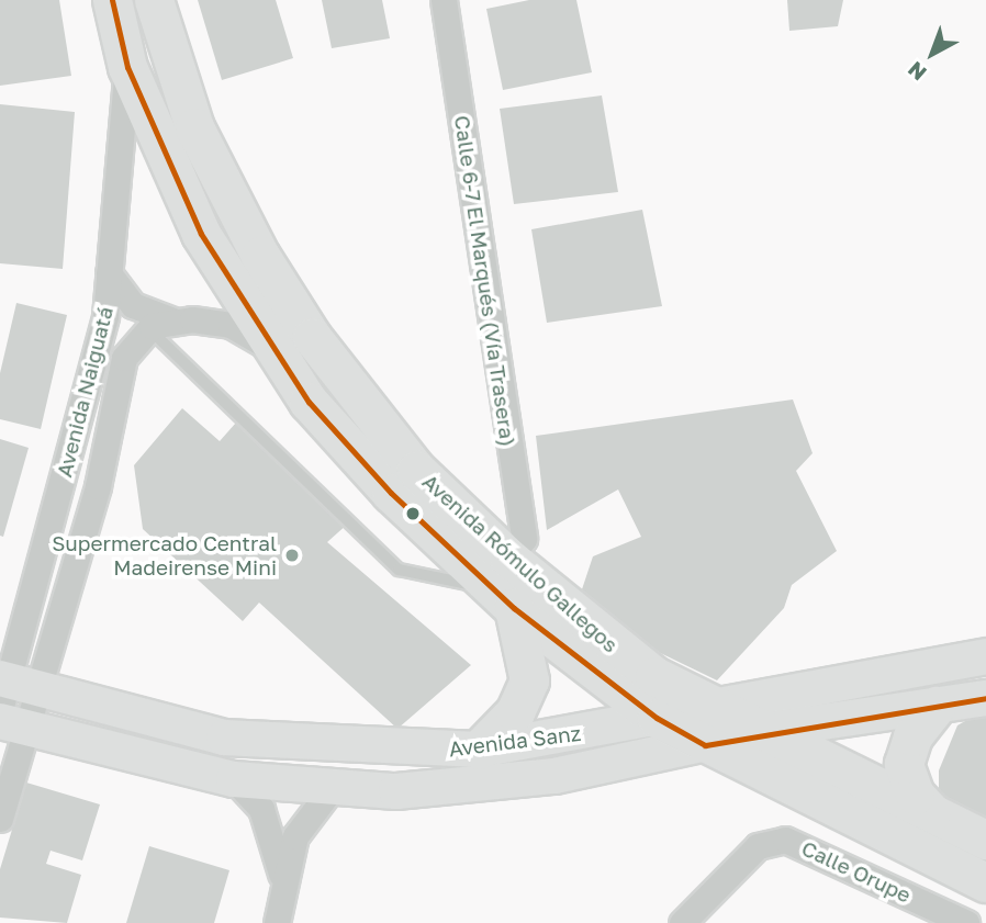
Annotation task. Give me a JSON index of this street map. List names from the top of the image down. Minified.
{"streets":{"main road":["Avenida Rómulo Gallegos"],"street":["Calle 6-7 El Marqués (Vía Trasera)","Avenida Naiguatá","Avenida Sanz","Calle Orupe"]},"crossings":[["Calle 6-7 El Marqués (Vía Trasera)","Avenida Rómulo Gallegos"],["Avenida Naiguatá","Avenida Rómulo Gallegos"],["Avenida Naiguatá","Avenida Sanz"],["Avenida Rómulo Gallegos","Avenida Sanz"]],"places":["Supermercado Central Madeirense Mini"],"north":"bottom left"}
